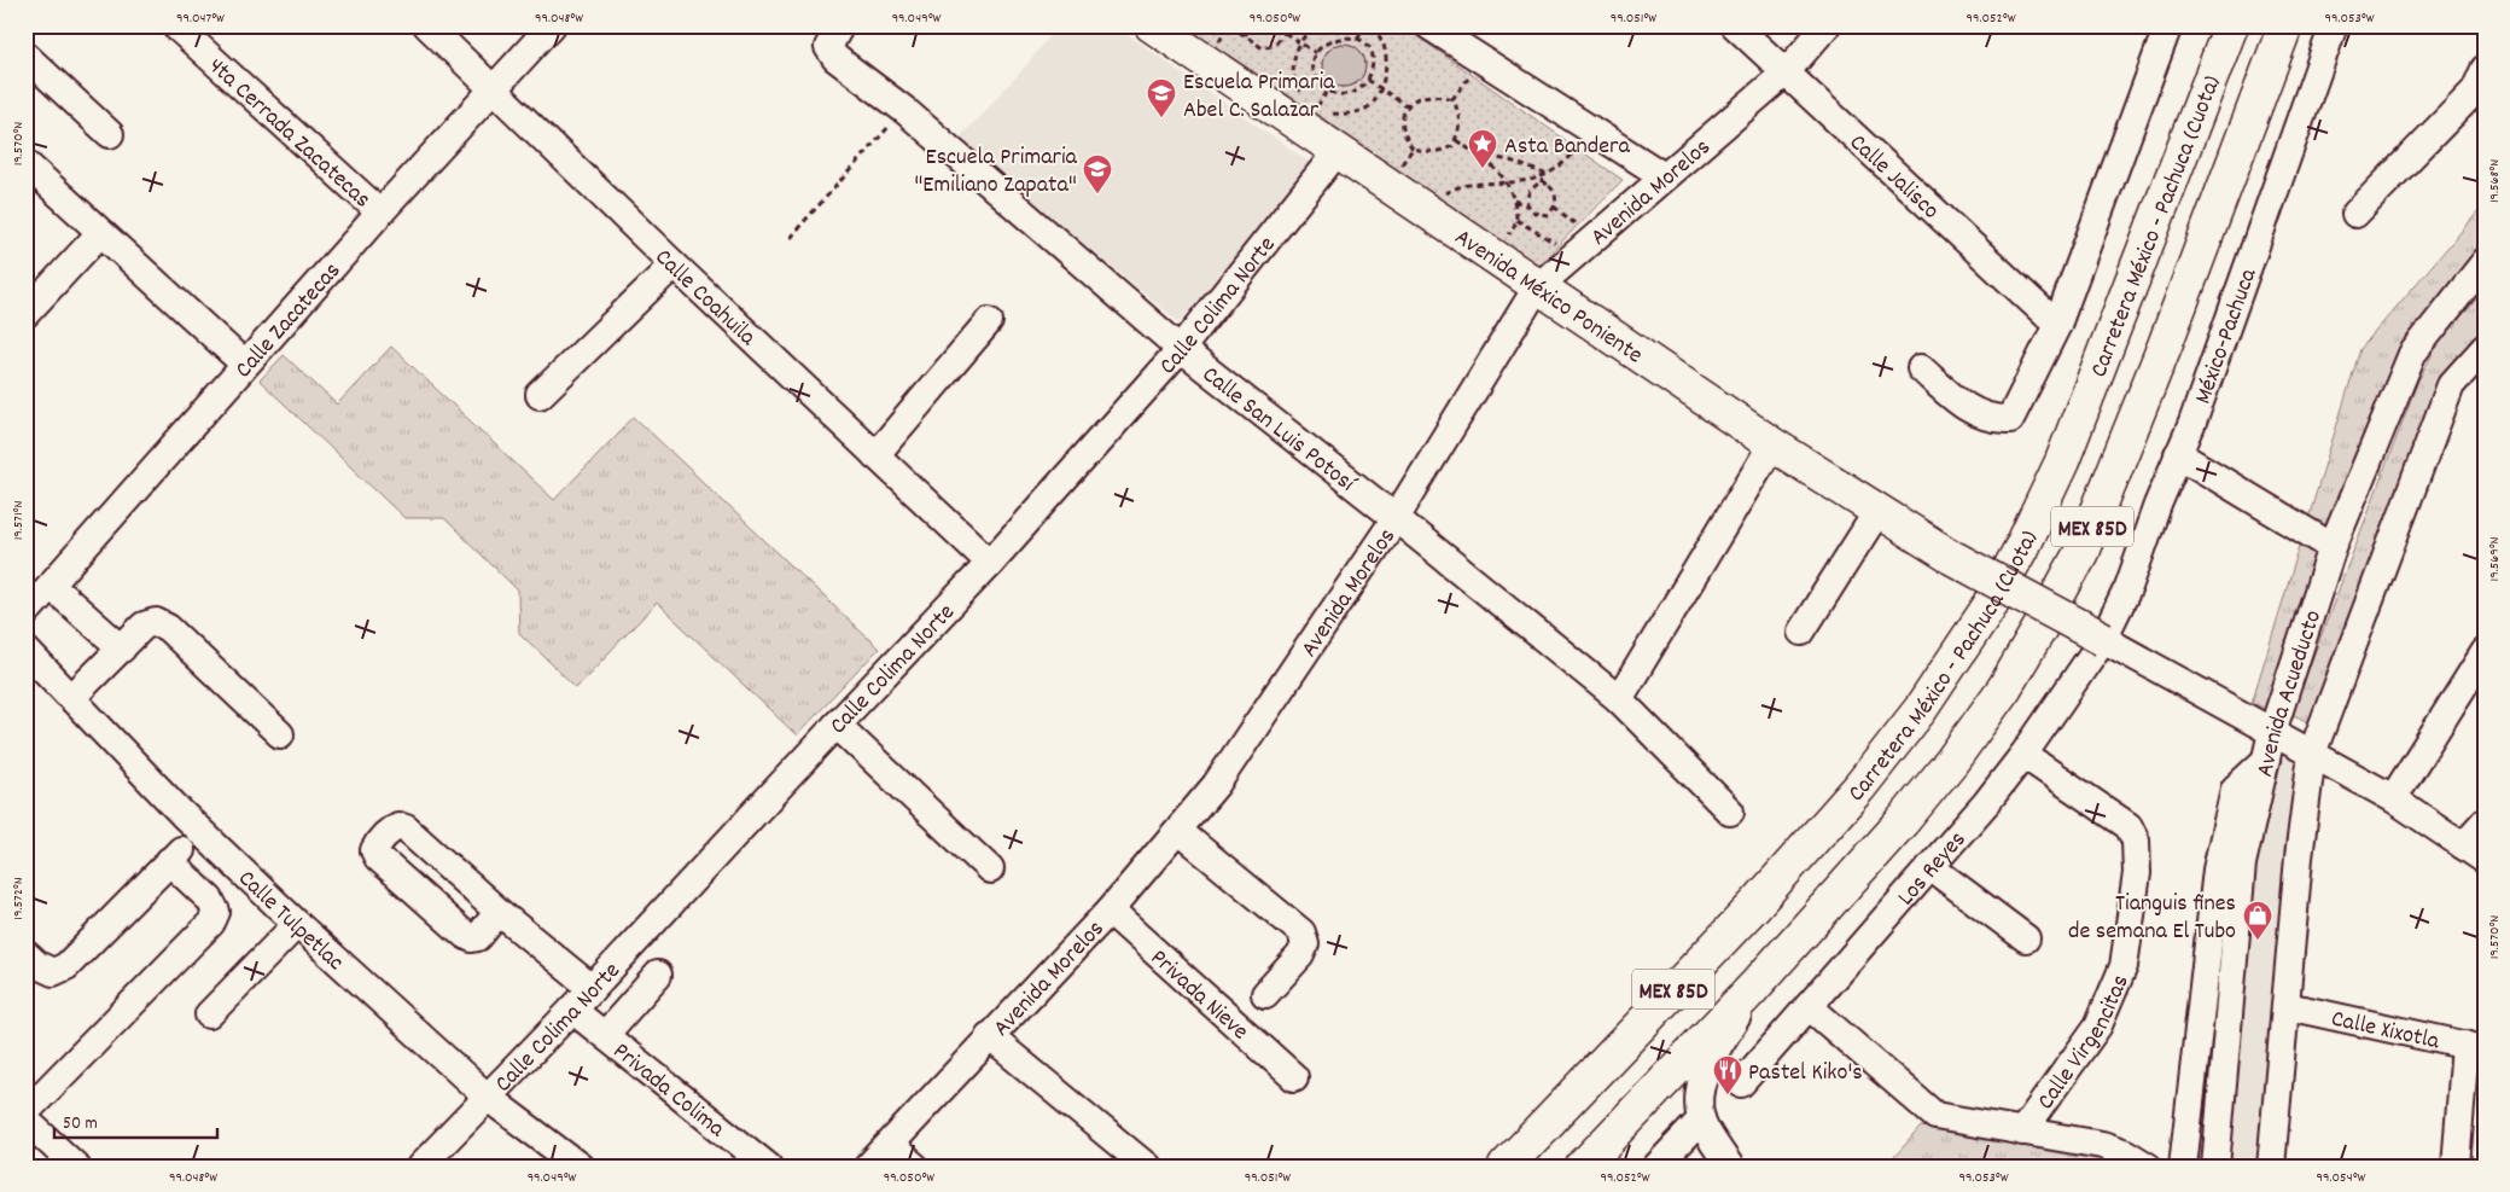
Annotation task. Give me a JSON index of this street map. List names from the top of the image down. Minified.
{"streets":{"main road":["Carretera México - Pachuca (Cuota)","Avenida México Poniente","MEX 85D"],"street":["4ta Cerrada Zacatecas","Calle Jalisco","Avenida Morelos","Calle Coahuila","Calle Colima Norte","Calle Zacatecas","México-Pachuca","Calle San Luis Potosí","Avenida Acueducto","Los Reyes","Calle Tulpetlac","Privada Nieve","Calle Xixotla","Calle Virgencitas","Privada Colima"]},"crossings":[["4ta Cerrada Zacatecas","Calle Zacatecas"],["Calle Jalisco","Avenida Morelos"],["Avenida Morelos","Avenida México Poniente"],["Avenida Morelos","Calle San Luis Potosí"],["Avenida Morelos","Privada Nieve"],["Avenida México Poniente","Calle Colima Norte"],["Avenida México Poniente","México-Pachuca"],["Avenida México Poniente","Los Reyes"],["Calle Coahuila","Calle Colima Norte"],["Calle Coahuila","Calle Zacatecas"],["Calle Colima Norte","Calle San Luis Potosí"],["Calle Colima Norte","Calle Tulpetlac"],["Calle Colima Norte","Privada Colima"],["México-Pachuca","Los Reyes"],["Avenida Acueducto","Calle Xixotla"],["Los Reyes","Calle Virgencitas"]],"places":{"school or university":["Escuela Primaria Abel C. Salazar","Escuela Primaria \"Emiliano Zapata\""],"place":["Asta Bandera"],"shop":["Tianguis fines de semana El Tubo"],"restaurant":["Pastel Kiko's"]},"scale_bar":"50 m","coordinates":["99.047°W","99.048°W","99.049°W","99.050°W","99.051°W","99.052°W","99.053°W","19.570°N","19.568°N","19.571°N","19.569°N","19.572°N","99.054°W"]}
